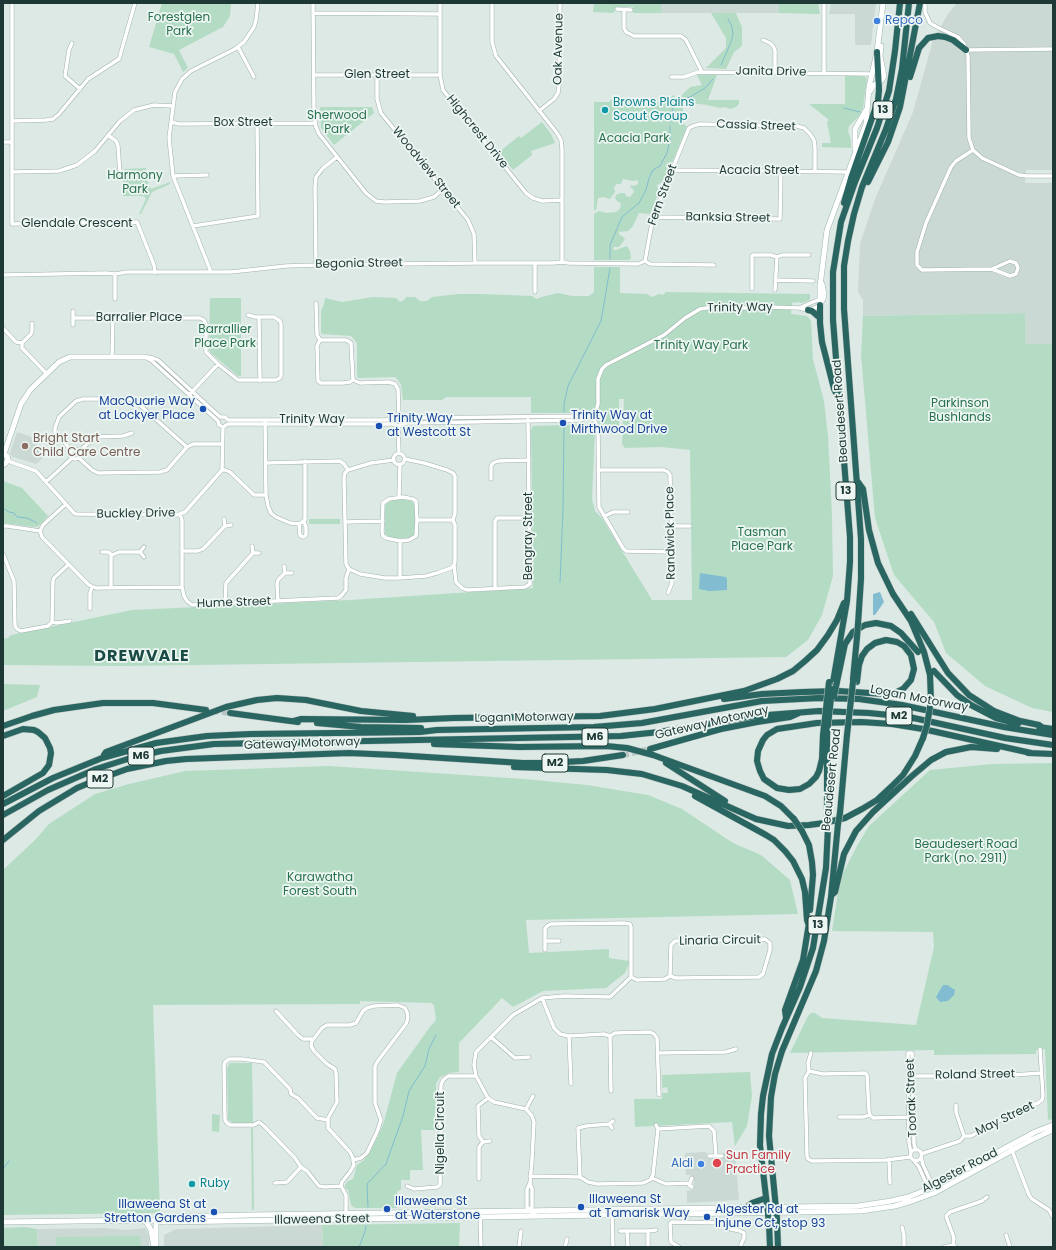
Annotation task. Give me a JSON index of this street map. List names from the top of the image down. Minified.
{"streets":{"highway":["13","Beaudesert Road","Logan Motorway","M2","Gateway Motorway","M6"],"main road":["Algester Road","Illaweena Street"],"street":["Oak Avenue","Janita Drive","Glen Street","Box Street","Cassia Street","Highcrest Drive","Woodview Street","Acacia Street","Fern Street","Banksia Street","Glendale Crescent","Begonia Street","Trinity Way","Barralier Place","Buckley Drive","Randwick Place","Bengray Street","Hume Street","Linaria Circuit","Roland Street","Toorak Street","May Street","Nigella Circuit"]},"crossings":[["Glen Street","Highcrest Drive"],["Glen Street","Woodview Street"],["13","Beaudesert Road"],["Cassia Street","Acacia Street"],["Cassia Street","Fern Street"],["Woodview Street","Begonia Street"],["Acacia Street","Fern Street"],["Acacia Street","Banksia Street"],["Fern Street","Banksia Street"],["Fern Street","Begonia Street"],["Glendale Crescent","Begonia Street"],["Trinity Way","Bengray Street"],["Beaudesert Road","Algester Road"],["Beaudesert Road","Illaweena Street"],["Buckley Drive","Hume Street"],["Logan Motorway","Gateway Motorway"],["Roland Street","Toorak Street"],["Roland Street","May Street"],["Toorak Street","May Street"],["Algester Road","Illaweena Street"]],"districts":["DREWVALE"],"parks":["Forestglen Park","Sherwood Park","Acacia Park","Harmony Park","Barrallier Place Park","Trinity Way Park","Parkinson Bushlands","Tasman Place Park","Beaudesert Road Park (no. 2911)","Karawatha Forest South"],"places":["Repco","Browns Plains Scout Group","MacQuarie Way at Lockyer Place","Trinity Way at Mirthwood Drive","Trinity Way at Westcott St","Bright Start Child Care Centre","Sun Family Practice","Aldi","Ruby","Illaweena St at Tamarisk Way","Illaweena St at Waterstone","Illaweena St at Stretton Gardens","Algester Rd at Injune Cct, stop 93"]}
